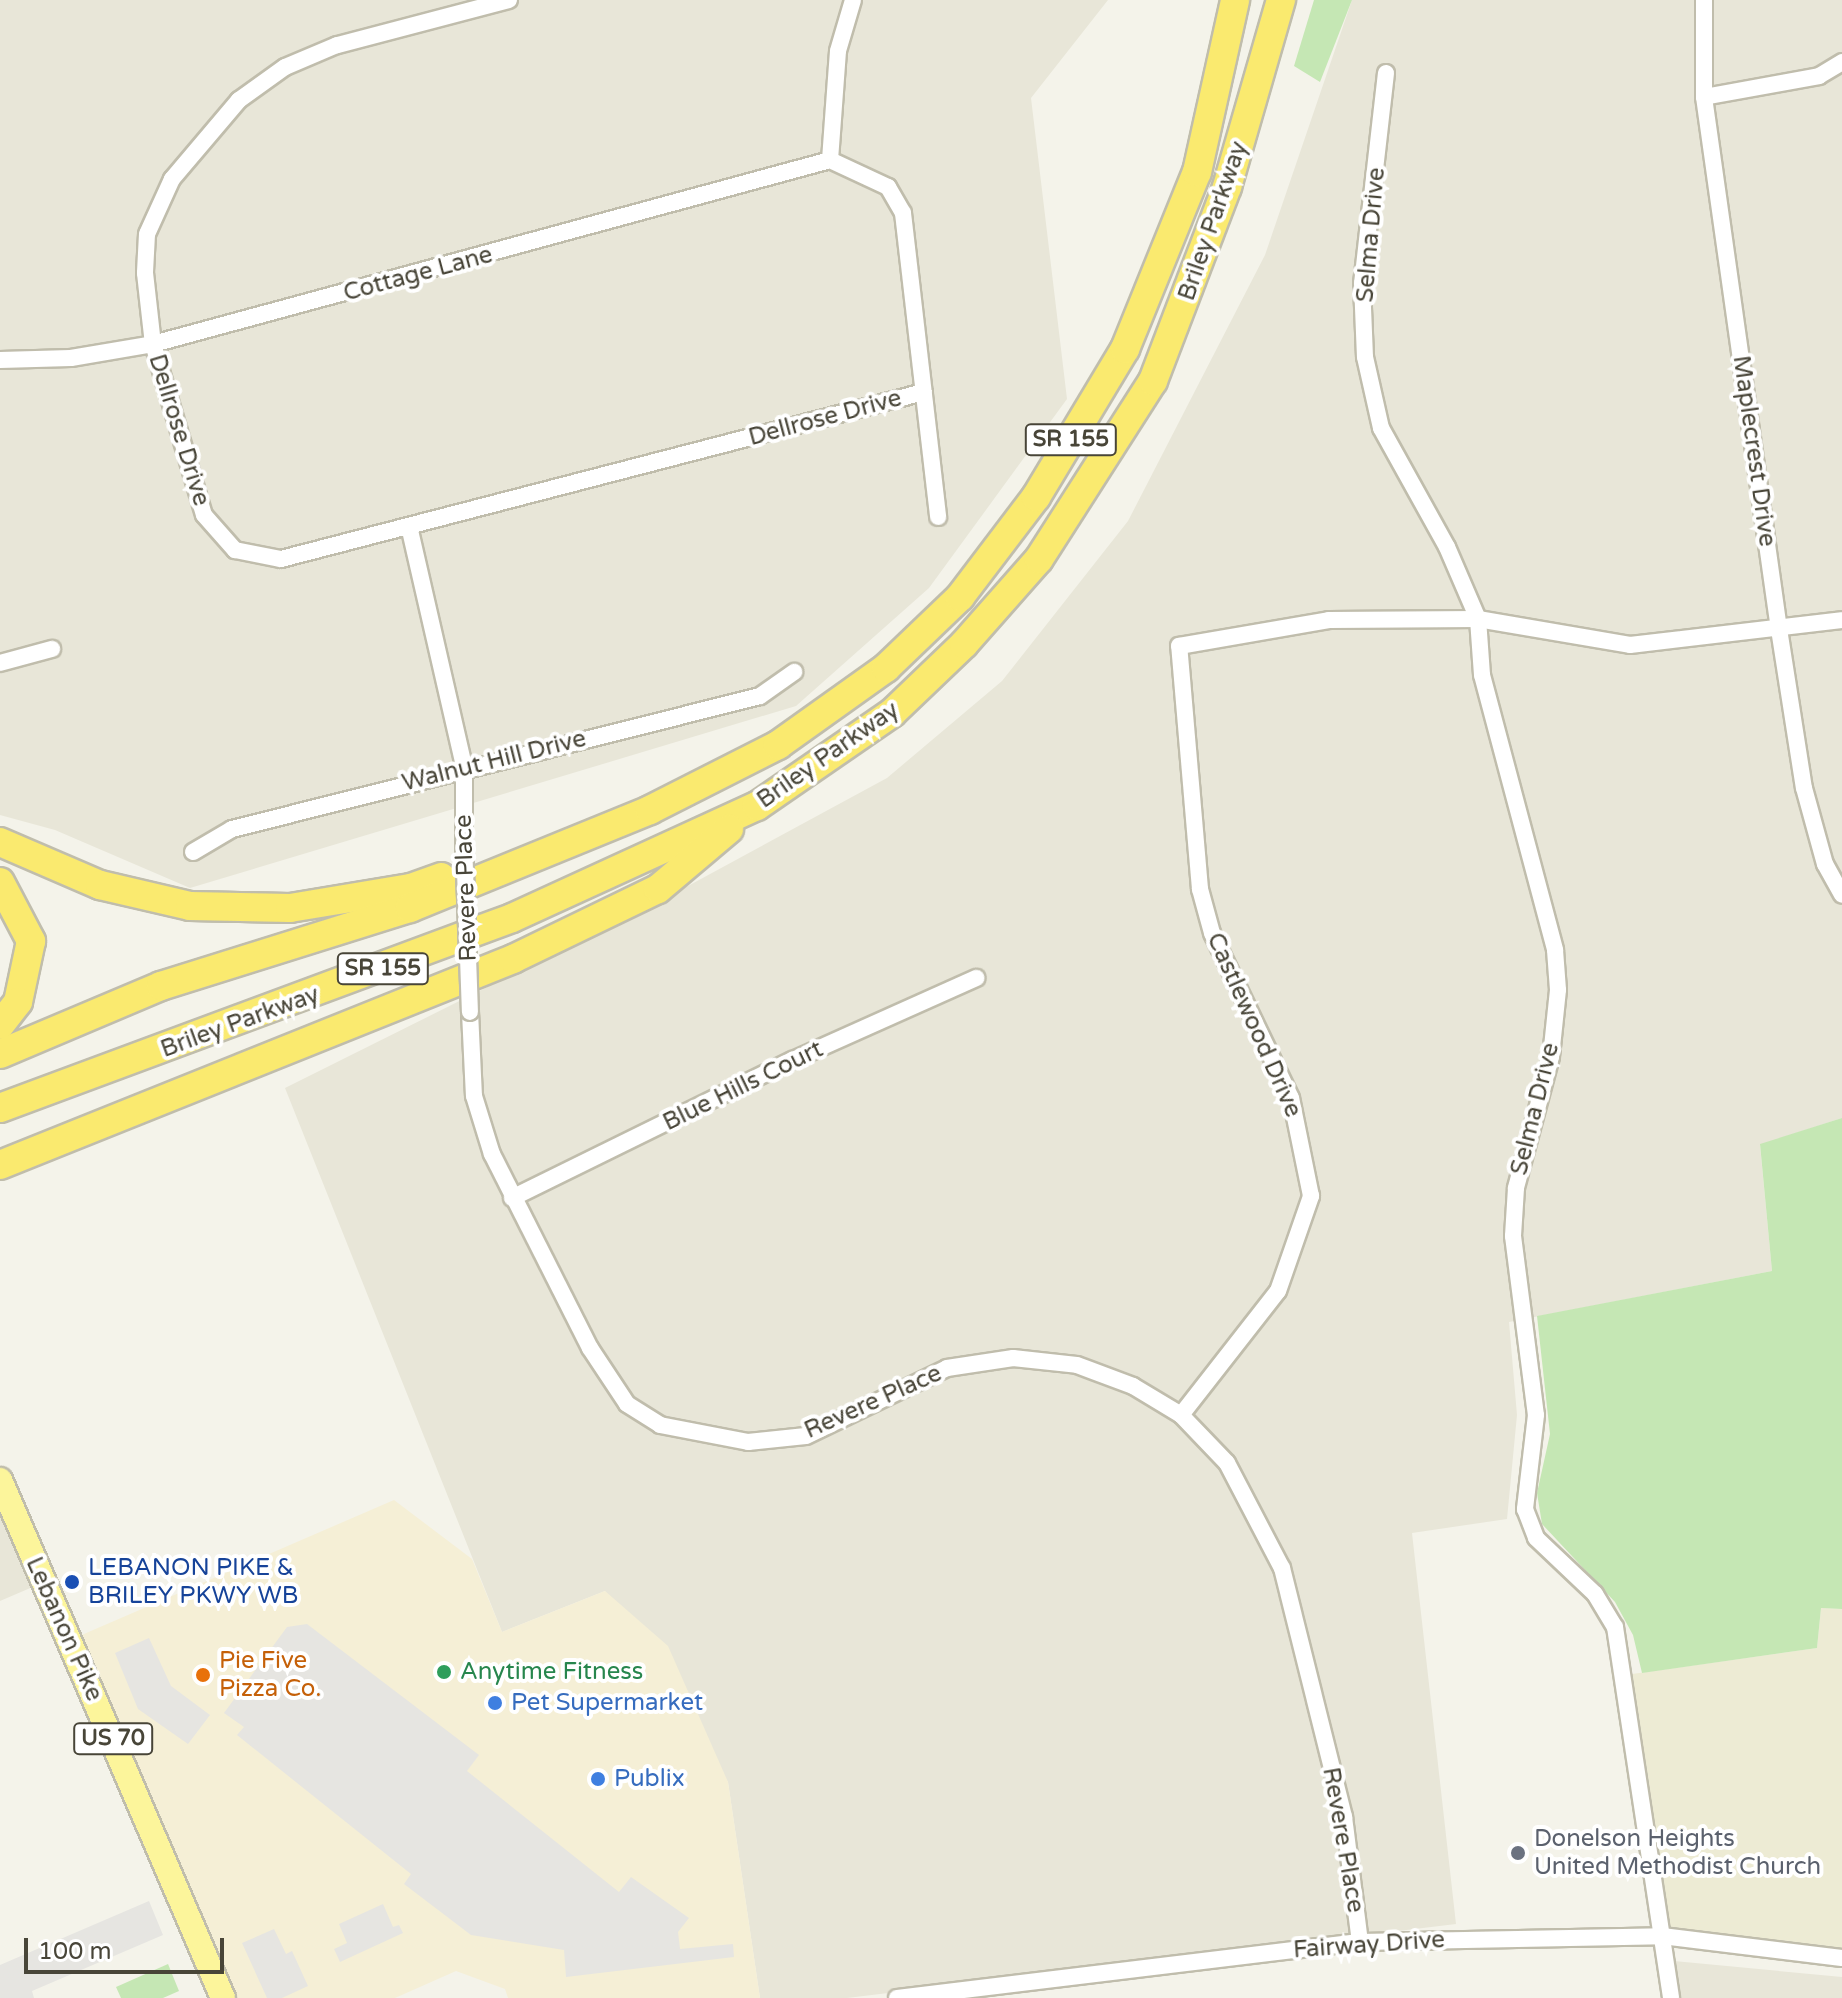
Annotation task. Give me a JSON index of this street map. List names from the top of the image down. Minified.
{"streets":{"highway":["Briley Parkway","SR 155"],"main road":["Lebanon Pike","US 70"],"street":["Selma Drive","Cottage Lane","Dellrose Drive","Maplecrest Drive","Walnut Hill Drive","Revere Place","Castlewood Drive","Blue Hills Court","Fairway Drive"]},"crossings":[["Selma Drive","Castlewood Drive"],["Selma Drive","Fairway Drive"],["Cottage Lane","Dellrose Drive"],["Dellrose Drive","Revere Place"],["Walnut Hill Drive","Revere Place"],["Revere Place","Castlewood Drive"],["Revere Place","Blue Hills Court"],["Revere Place","Fairway Drive"]],"places":["LEBANON PIKE & BRILEY PKWY WB","Anytime Fitness","Pie Five Pizza Co.","Pet Supermarket","Publix","Donelson Heights United Methodist Church"],"scale_bar":"100 m"}
